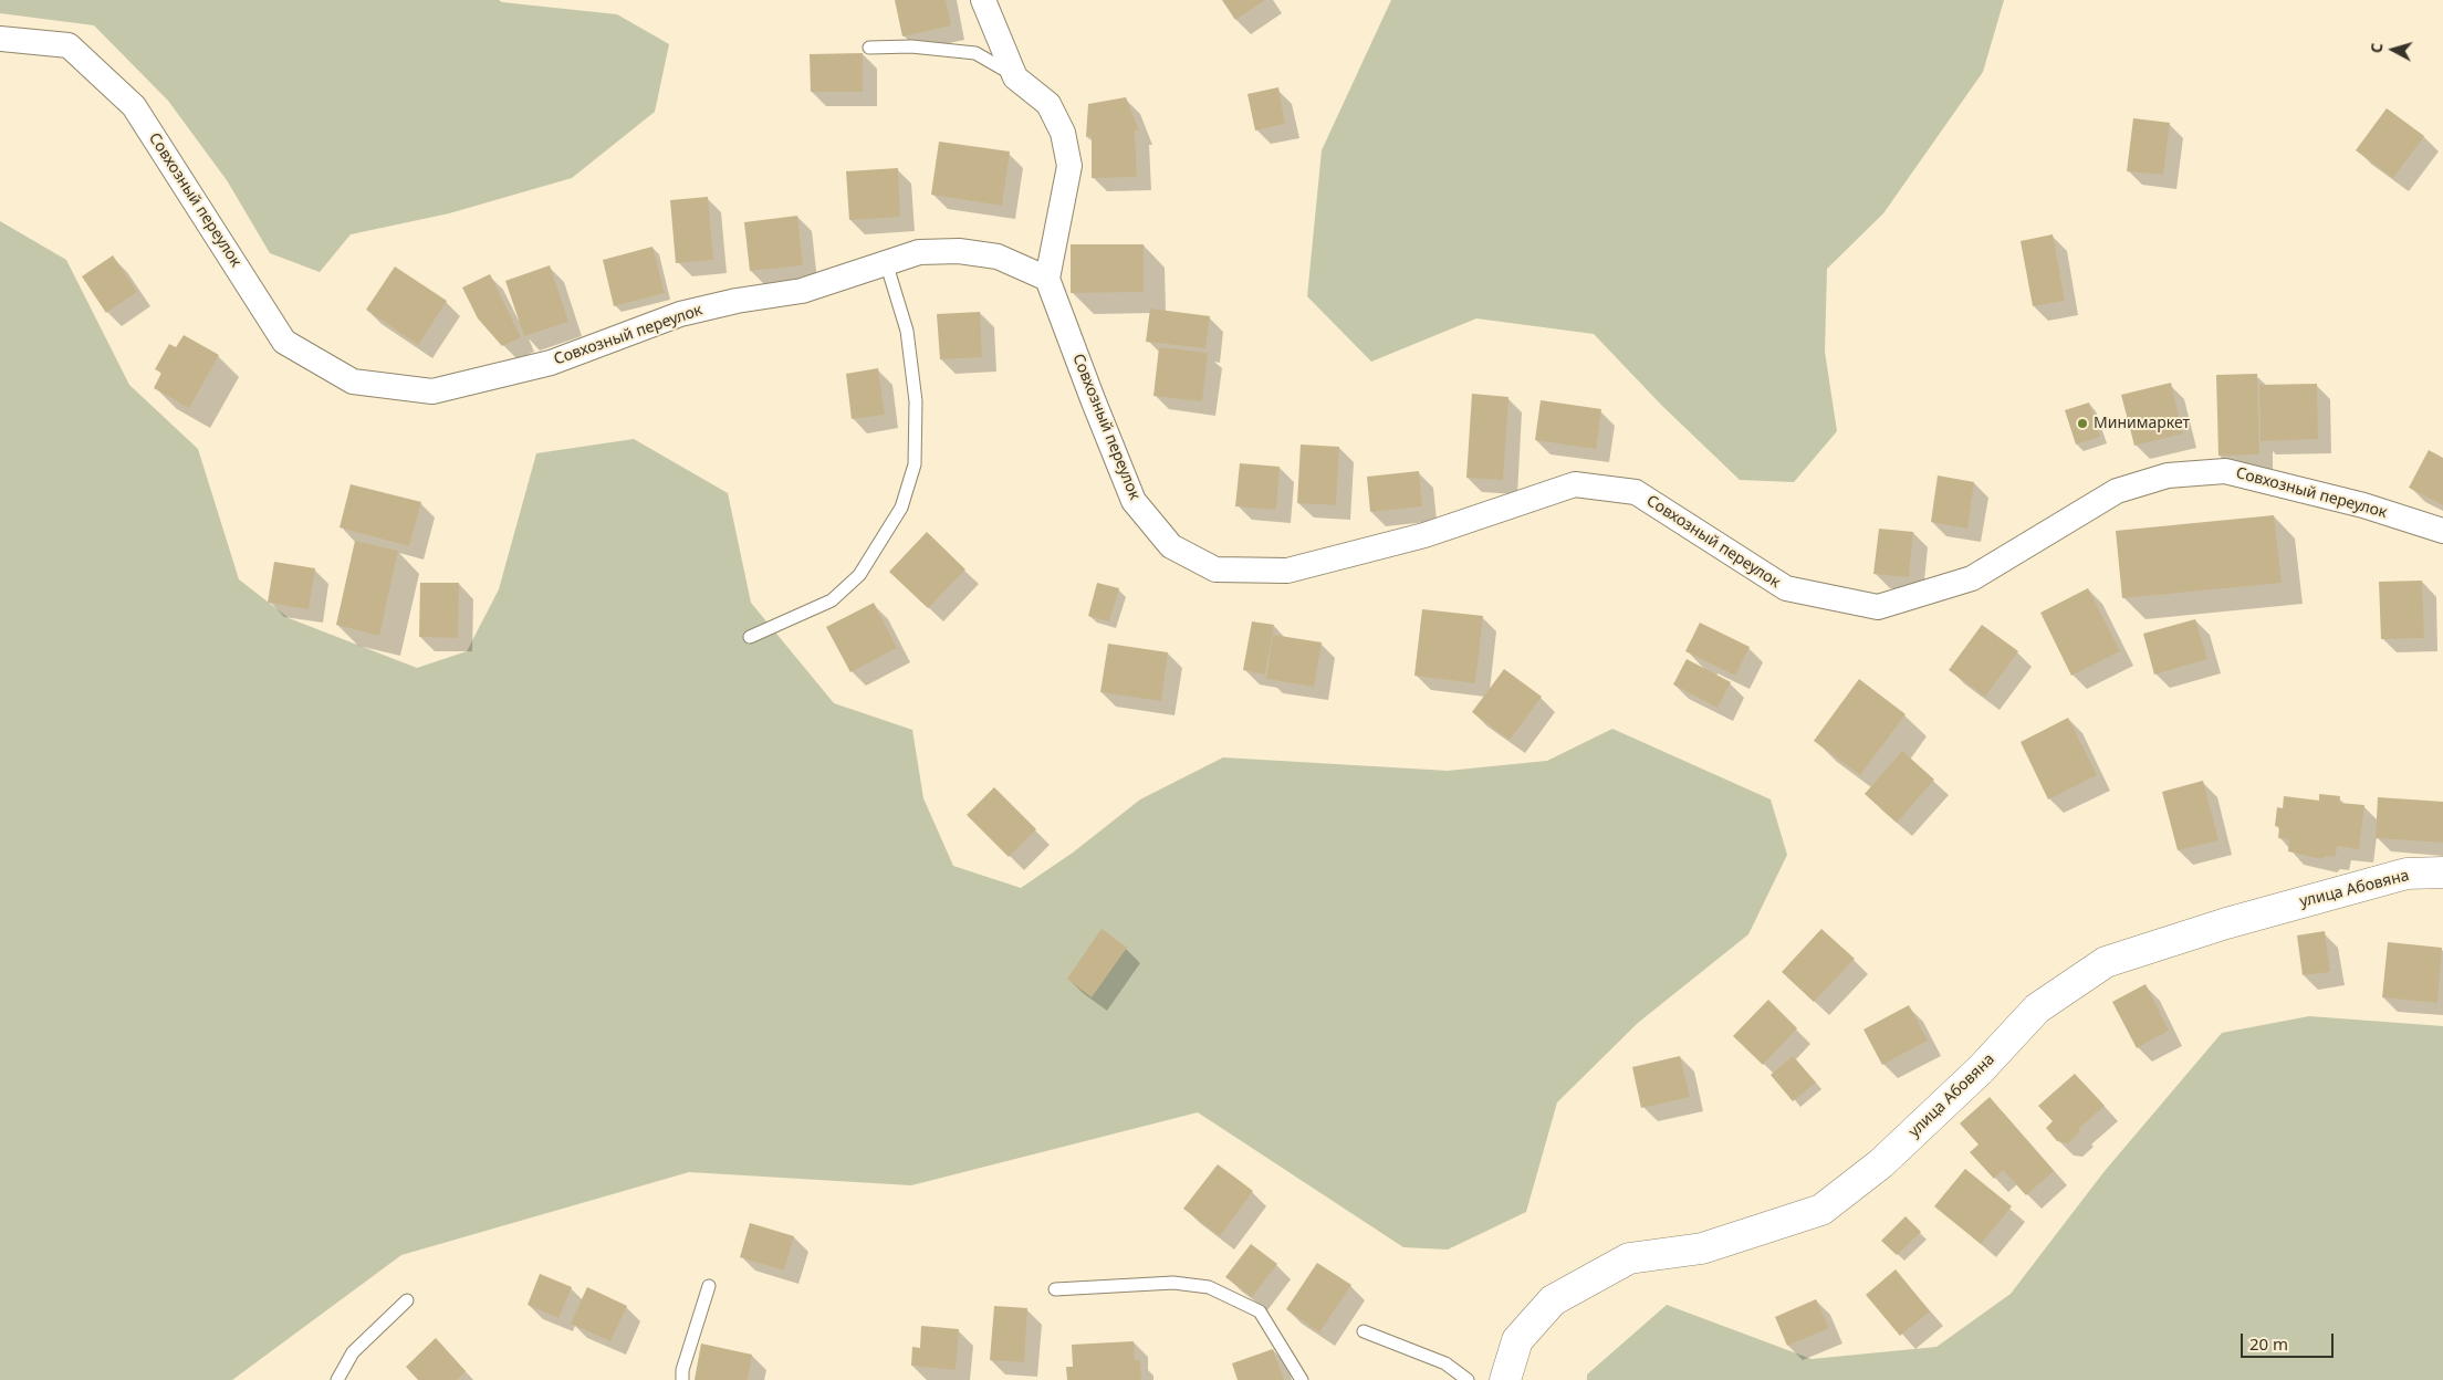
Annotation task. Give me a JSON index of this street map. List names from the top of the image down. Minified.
{"streets":{"street":["Совхозный переулок","улица Абовяна"]},"places":["Минимаркет"],"scale_bar":"20 m","north":"left"}
